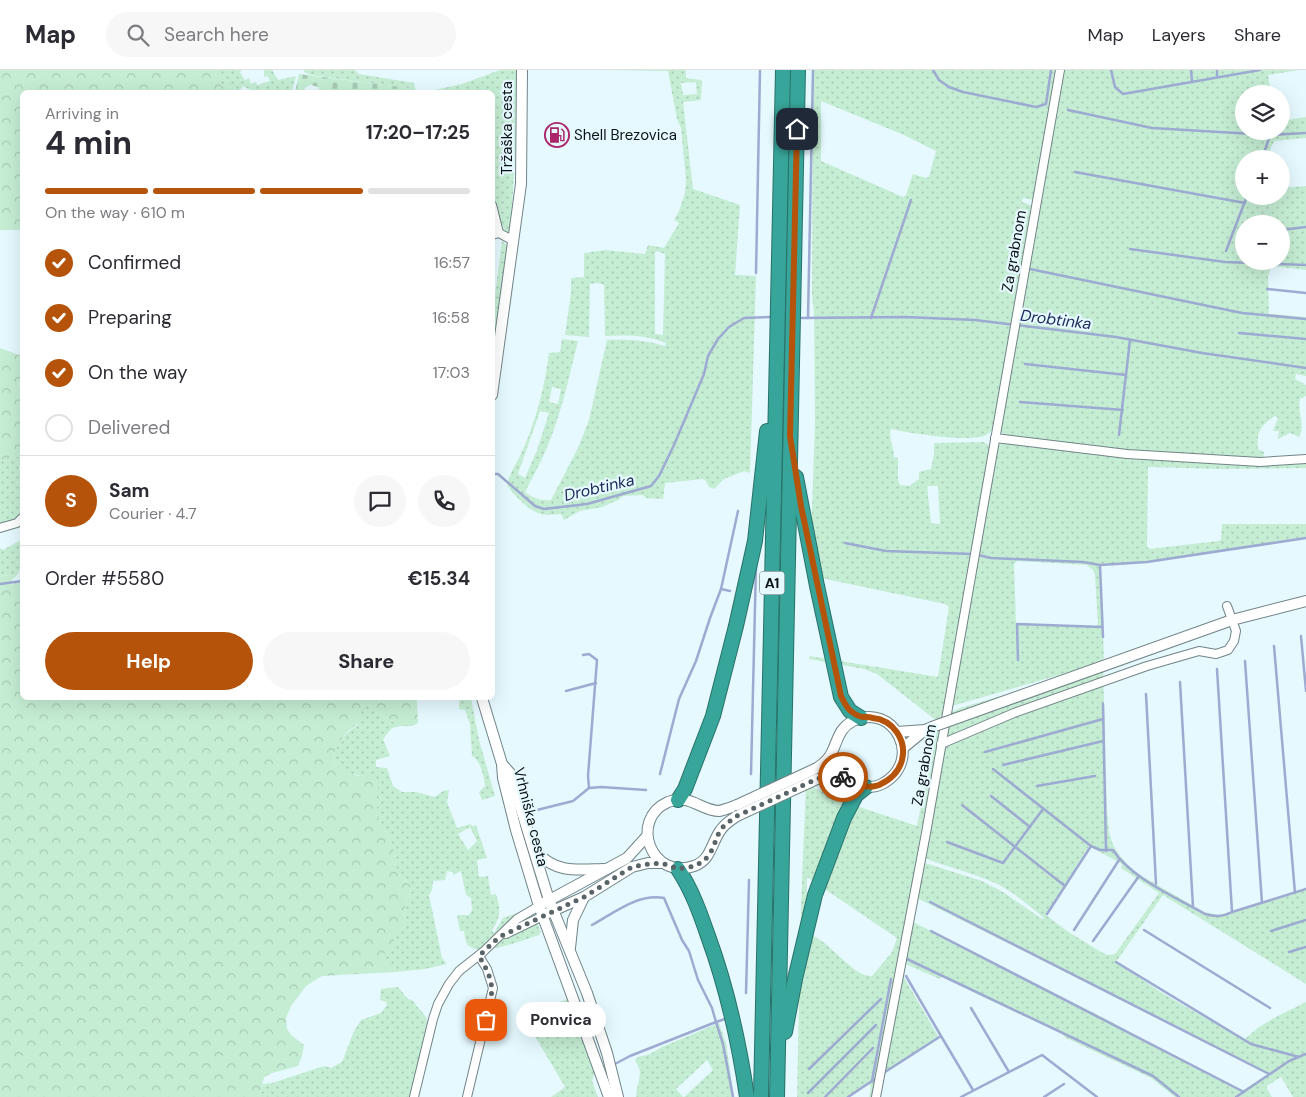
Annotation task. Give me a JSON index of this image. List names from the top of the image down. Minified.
{"streets":{"highway":["A1"],"main road":["Tržaška cesta","Vrhniška cesta"],"street":["Za grabnom"]},"water":["Drobtinka"],"places":{"fuel station":["Shell Brezovica"],"other":["Ponvica"]},"page":{"header":"Map","search":"Search here","nav":["Map","Layers","Share"],"map_buttons":["+","−"],"heading":["4 min","Arriving in","17:20–17:25"],"panel":["Sam","Courier · 4.7","Order #5580","€15.34"],"bar":"On the way · 610 m","list":[["Confirmed","16:57"],["Preparing","16:58"],["On the way","17:03"],"Delivered"],"round":"S","buttons":["Help","Share"],"bubble":"Ponvica"}}
